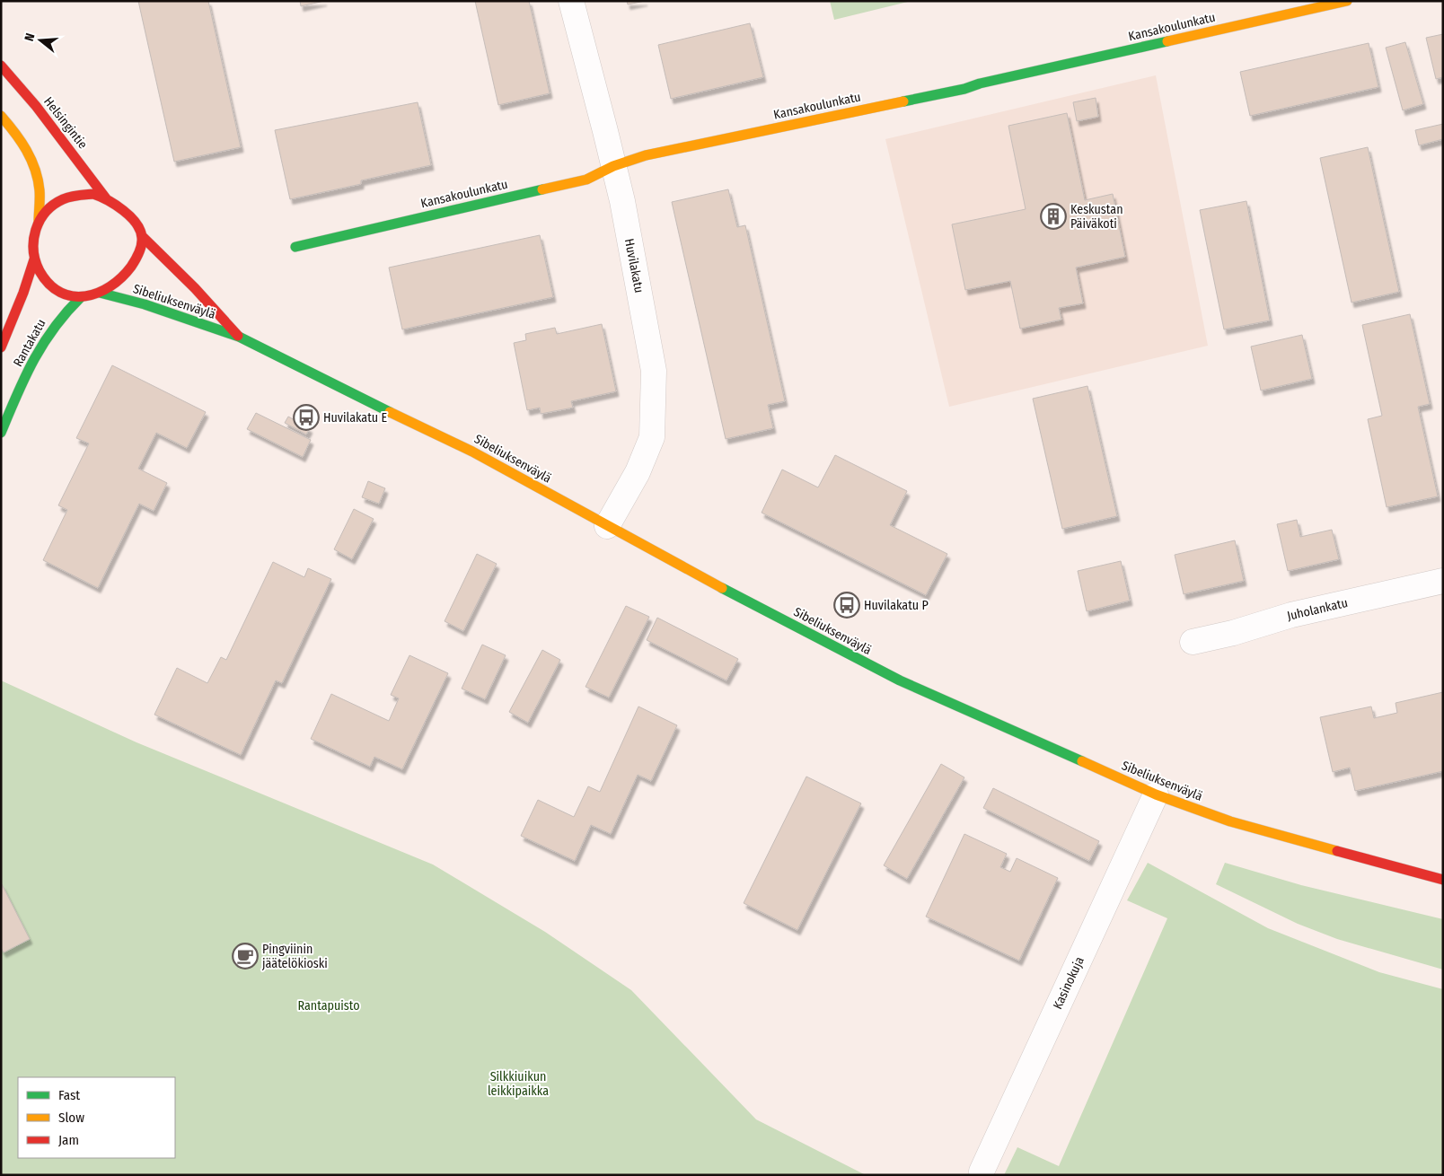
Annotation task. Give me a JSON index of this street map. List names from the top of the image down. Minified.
{"streets":{"main road":["Kansakoulunkatu","Helsingintie","Sibeliuksenväylä","Rantakatu"],"street":["Huvilakatu","Juholankatu","Kasinokuja"]},"crossings":[["Kansakoulunkatu","Huvilakatu"],["Helsingintie","Sibeliuksenväylä"],["Helsingintie","Rantakatu"],["Huvilakatu","Sibeliuksenväylä"],["Sibeliuksenväylä","Rantakatu"],["Sibeliuksenväylä","Kasinokuja"]],"parks":["Rantapuisto","Silkkiuikun leikkipaikka"],"places":{"building":["Keskustan Päiväkoti"],"bus stop":["Huvilakatu E","Huvilakatu P"],"cafe":["Pingviinin jäätelökioski"]},"legend":["Fast","Slow","Jam"],"north":"left"}
